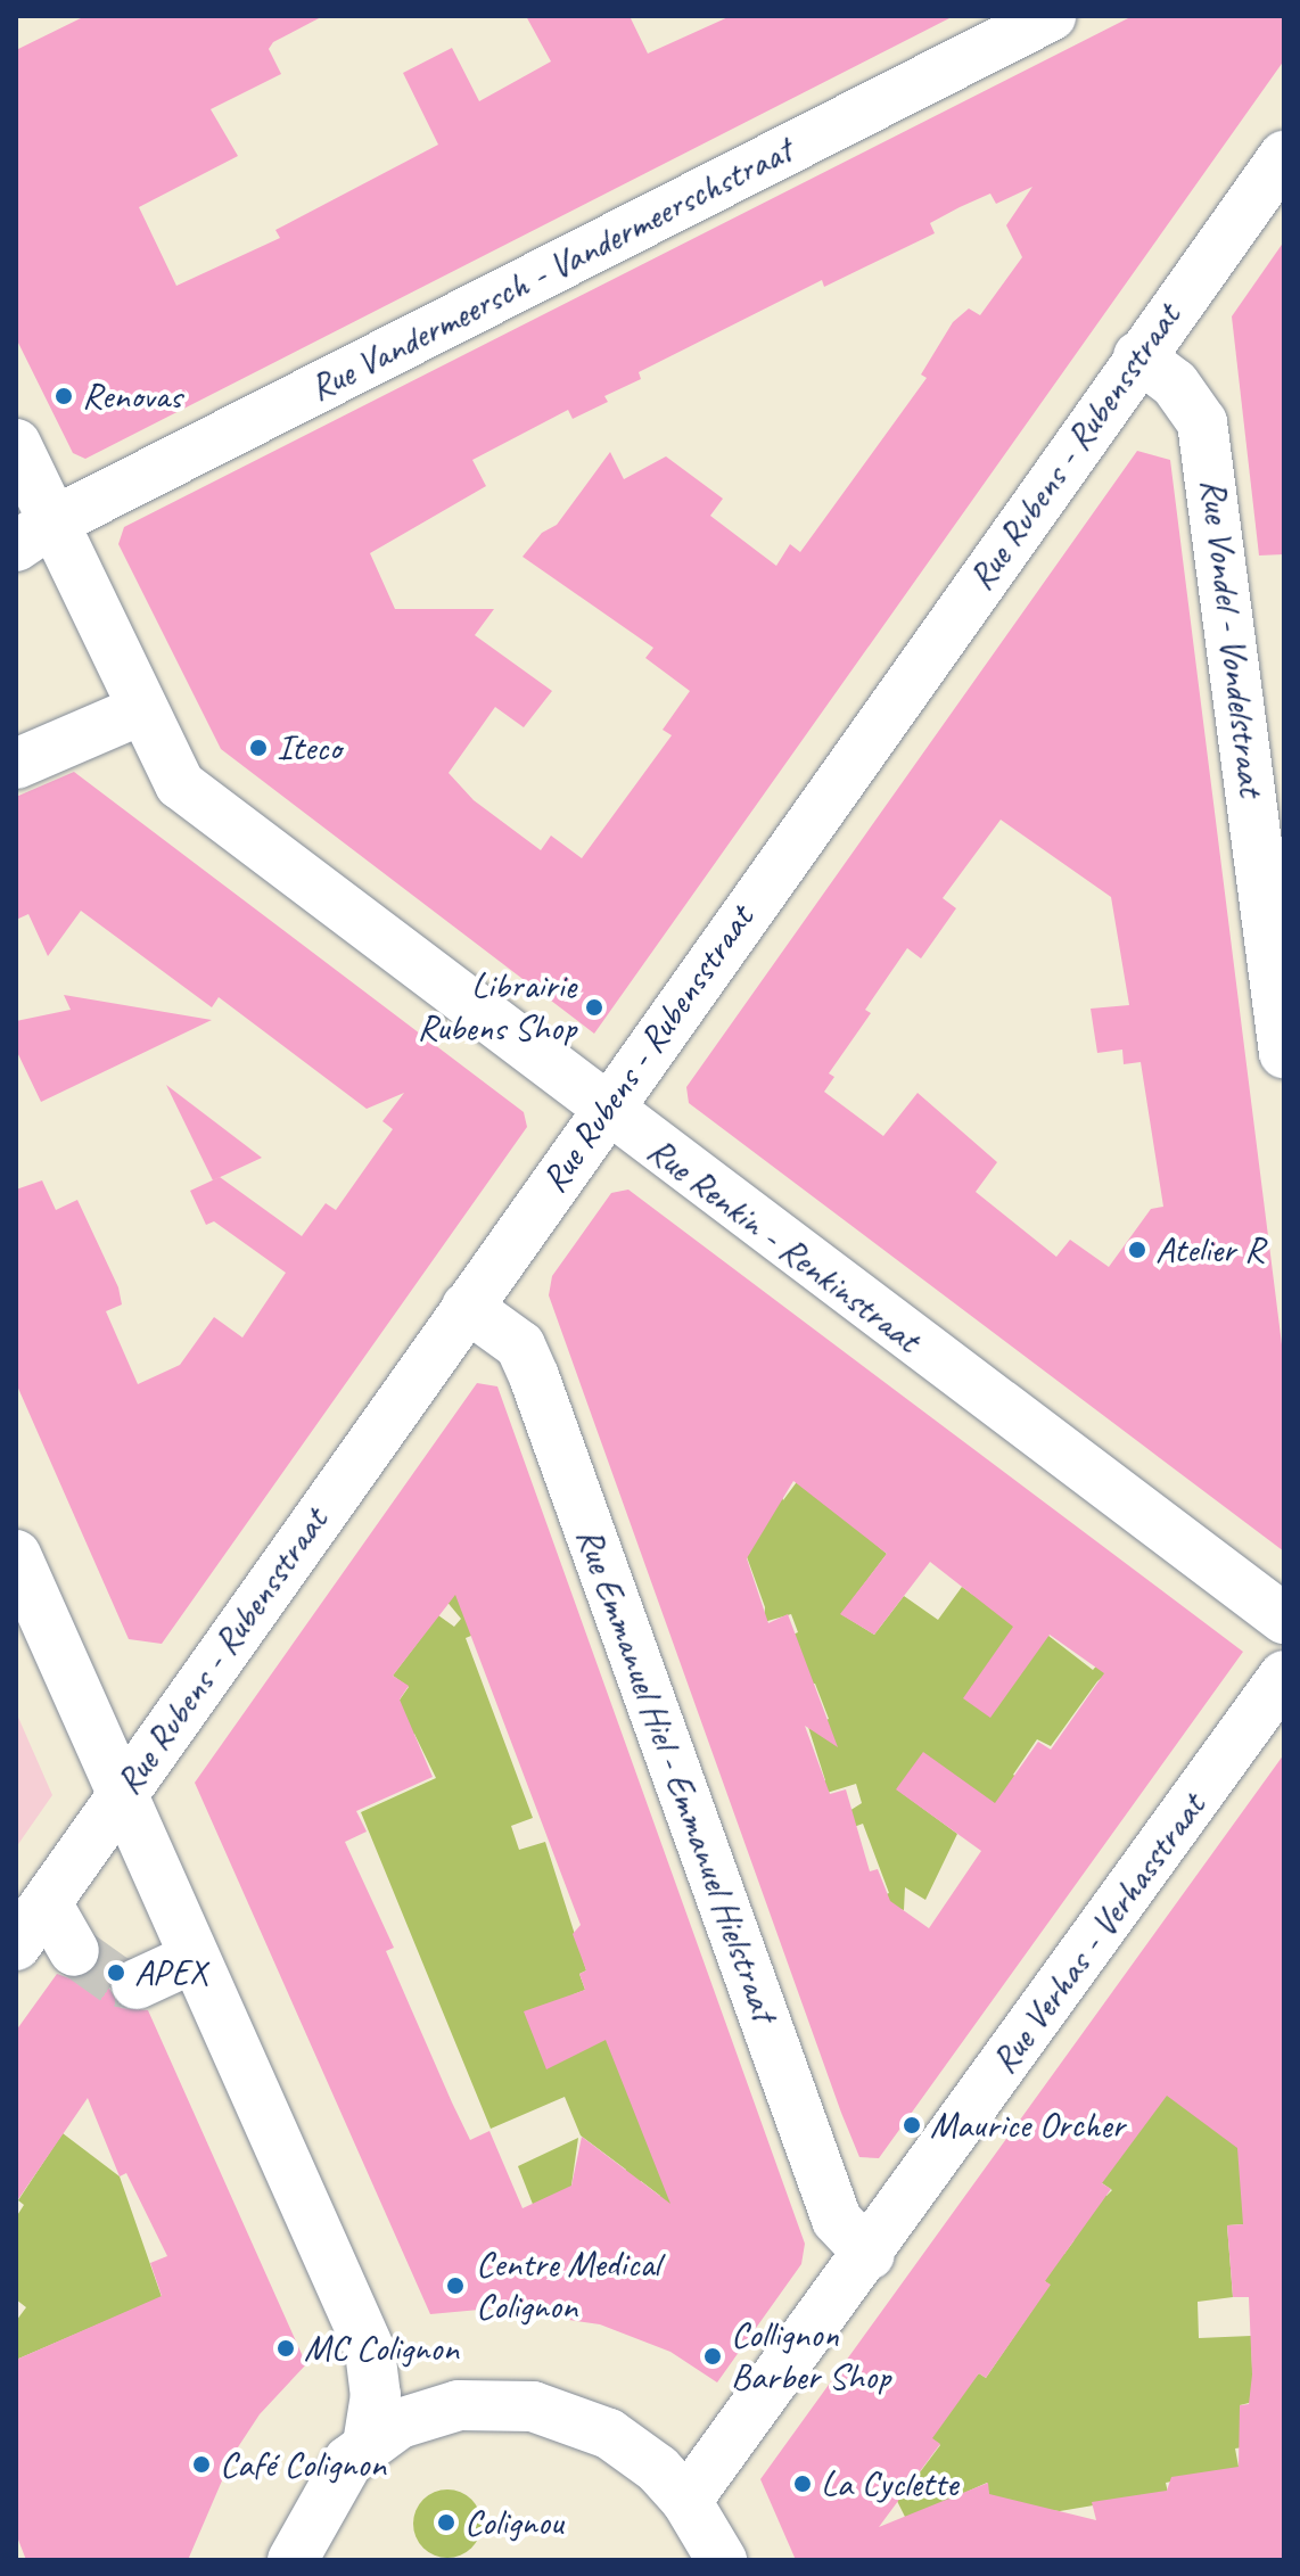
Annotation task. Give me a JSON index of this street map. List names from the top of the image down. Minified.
{"streets":{"street":["Rue Vandermeersch - Vandermeerschstraat","Rue Rubens - Rubensstraat","Rue Vondel - Vondelstraat","Rue Renkin - Renkinstraat","Rue Emmanuel Hiel - Emmanuel Hielstraat","Rue Verhas - Verhasstraat"]},"crossings":[["Rue Vandermeersch - Vandermeerschstraat","Rue Renkin - Renkinstraat"],["Rue Rubens - Rubensstraat","Rue Vondel - Vondelstraat"],["Rue Rubens - Rubensstraat","Rue Renkin - Renkinstraat"],["Rue Rubens - Rubensstraat","Rue Emmanuel Hiel - Emmanuel Hielstraat"],["Rue Emmanuel Hiel - Emmanuel Hielstraat","Rue Verhas - Verhasstraat"]],"places":["Renovas","Iteco","Librairie Rubens Shop","Atelier R","APEX","Maurice Orcher","Centre Medical Colignon","MC Colignon","Collignon Barber Shop","Café Colignon","La Cyclette","Colignou"]}
